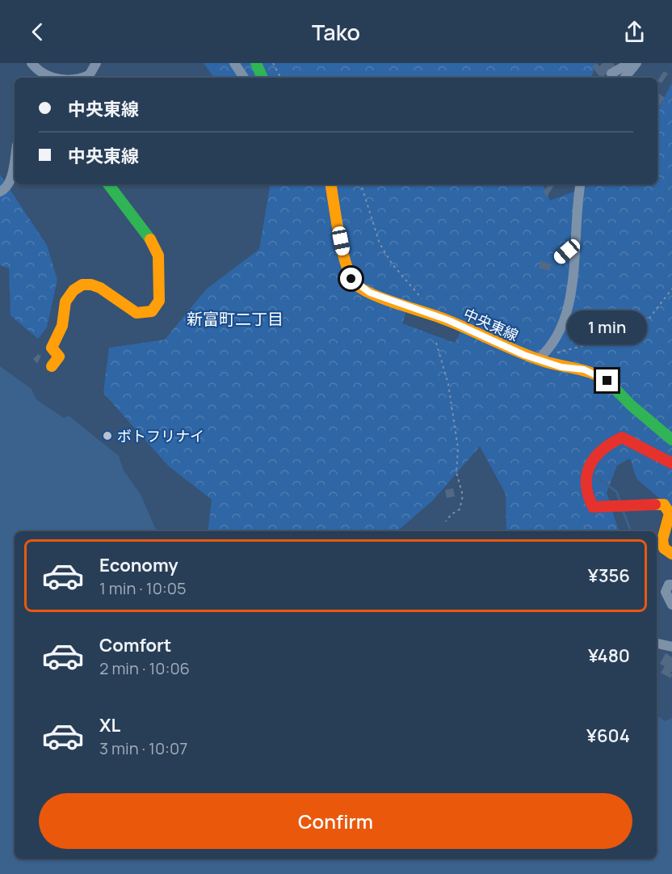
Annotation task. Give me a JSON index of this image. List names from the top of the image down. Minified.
{"streets":{"street":["中央東線"]},"districts":["新富町二丁目"],"places":["ボトフリナイ"],"page":{"header":"Tako","banner":["中央東線","中央東線"],"bubble":"1 min","list":[{"name":"Economy","note":"1 min · 10:05","value":"¥356"},{"name":"Comfort","note":"2 min · 10:06","value":"¥480"},{"name":"XL","note":"3 min · 10:07","value":"¥604"}],"buttons":"Confirm"}}
